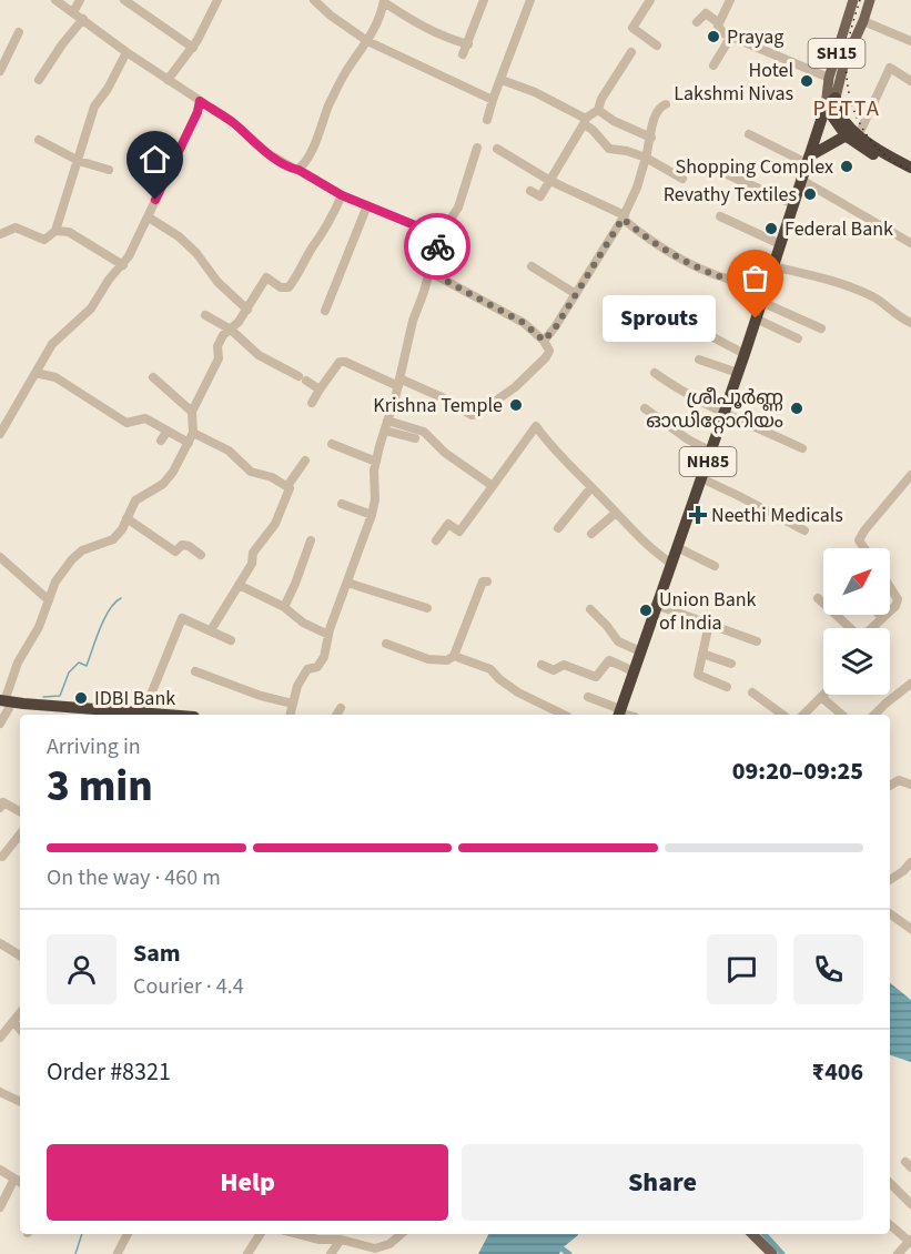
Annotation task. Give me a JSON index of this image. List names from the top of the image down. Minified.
{"streets":{"highway":["NH85"],"main road":["SH15"]},"districts":["PETTA"],"places":{"other":["Prayag","Hotel Lakshmi Nivas","Shopping Complex","Revathy Textiles","Federal Bank","Sprouts","Krishna Temple","ശ്രീപൂർണ്ണ ഓഡിറ്റോറിയം","Union Bank of India","IDBI Bank"],"health":["Neethi Medicals"]},"north":"top right","page":{"bubble":"Sprouts","heading":["3 min","Arriving in","09:20–09:25"],"panel":["Sam","Courier · 4.4","Order #8321","₹406"],"bar":"On the way · 460 m","buttons":["Help","Share"]}}
